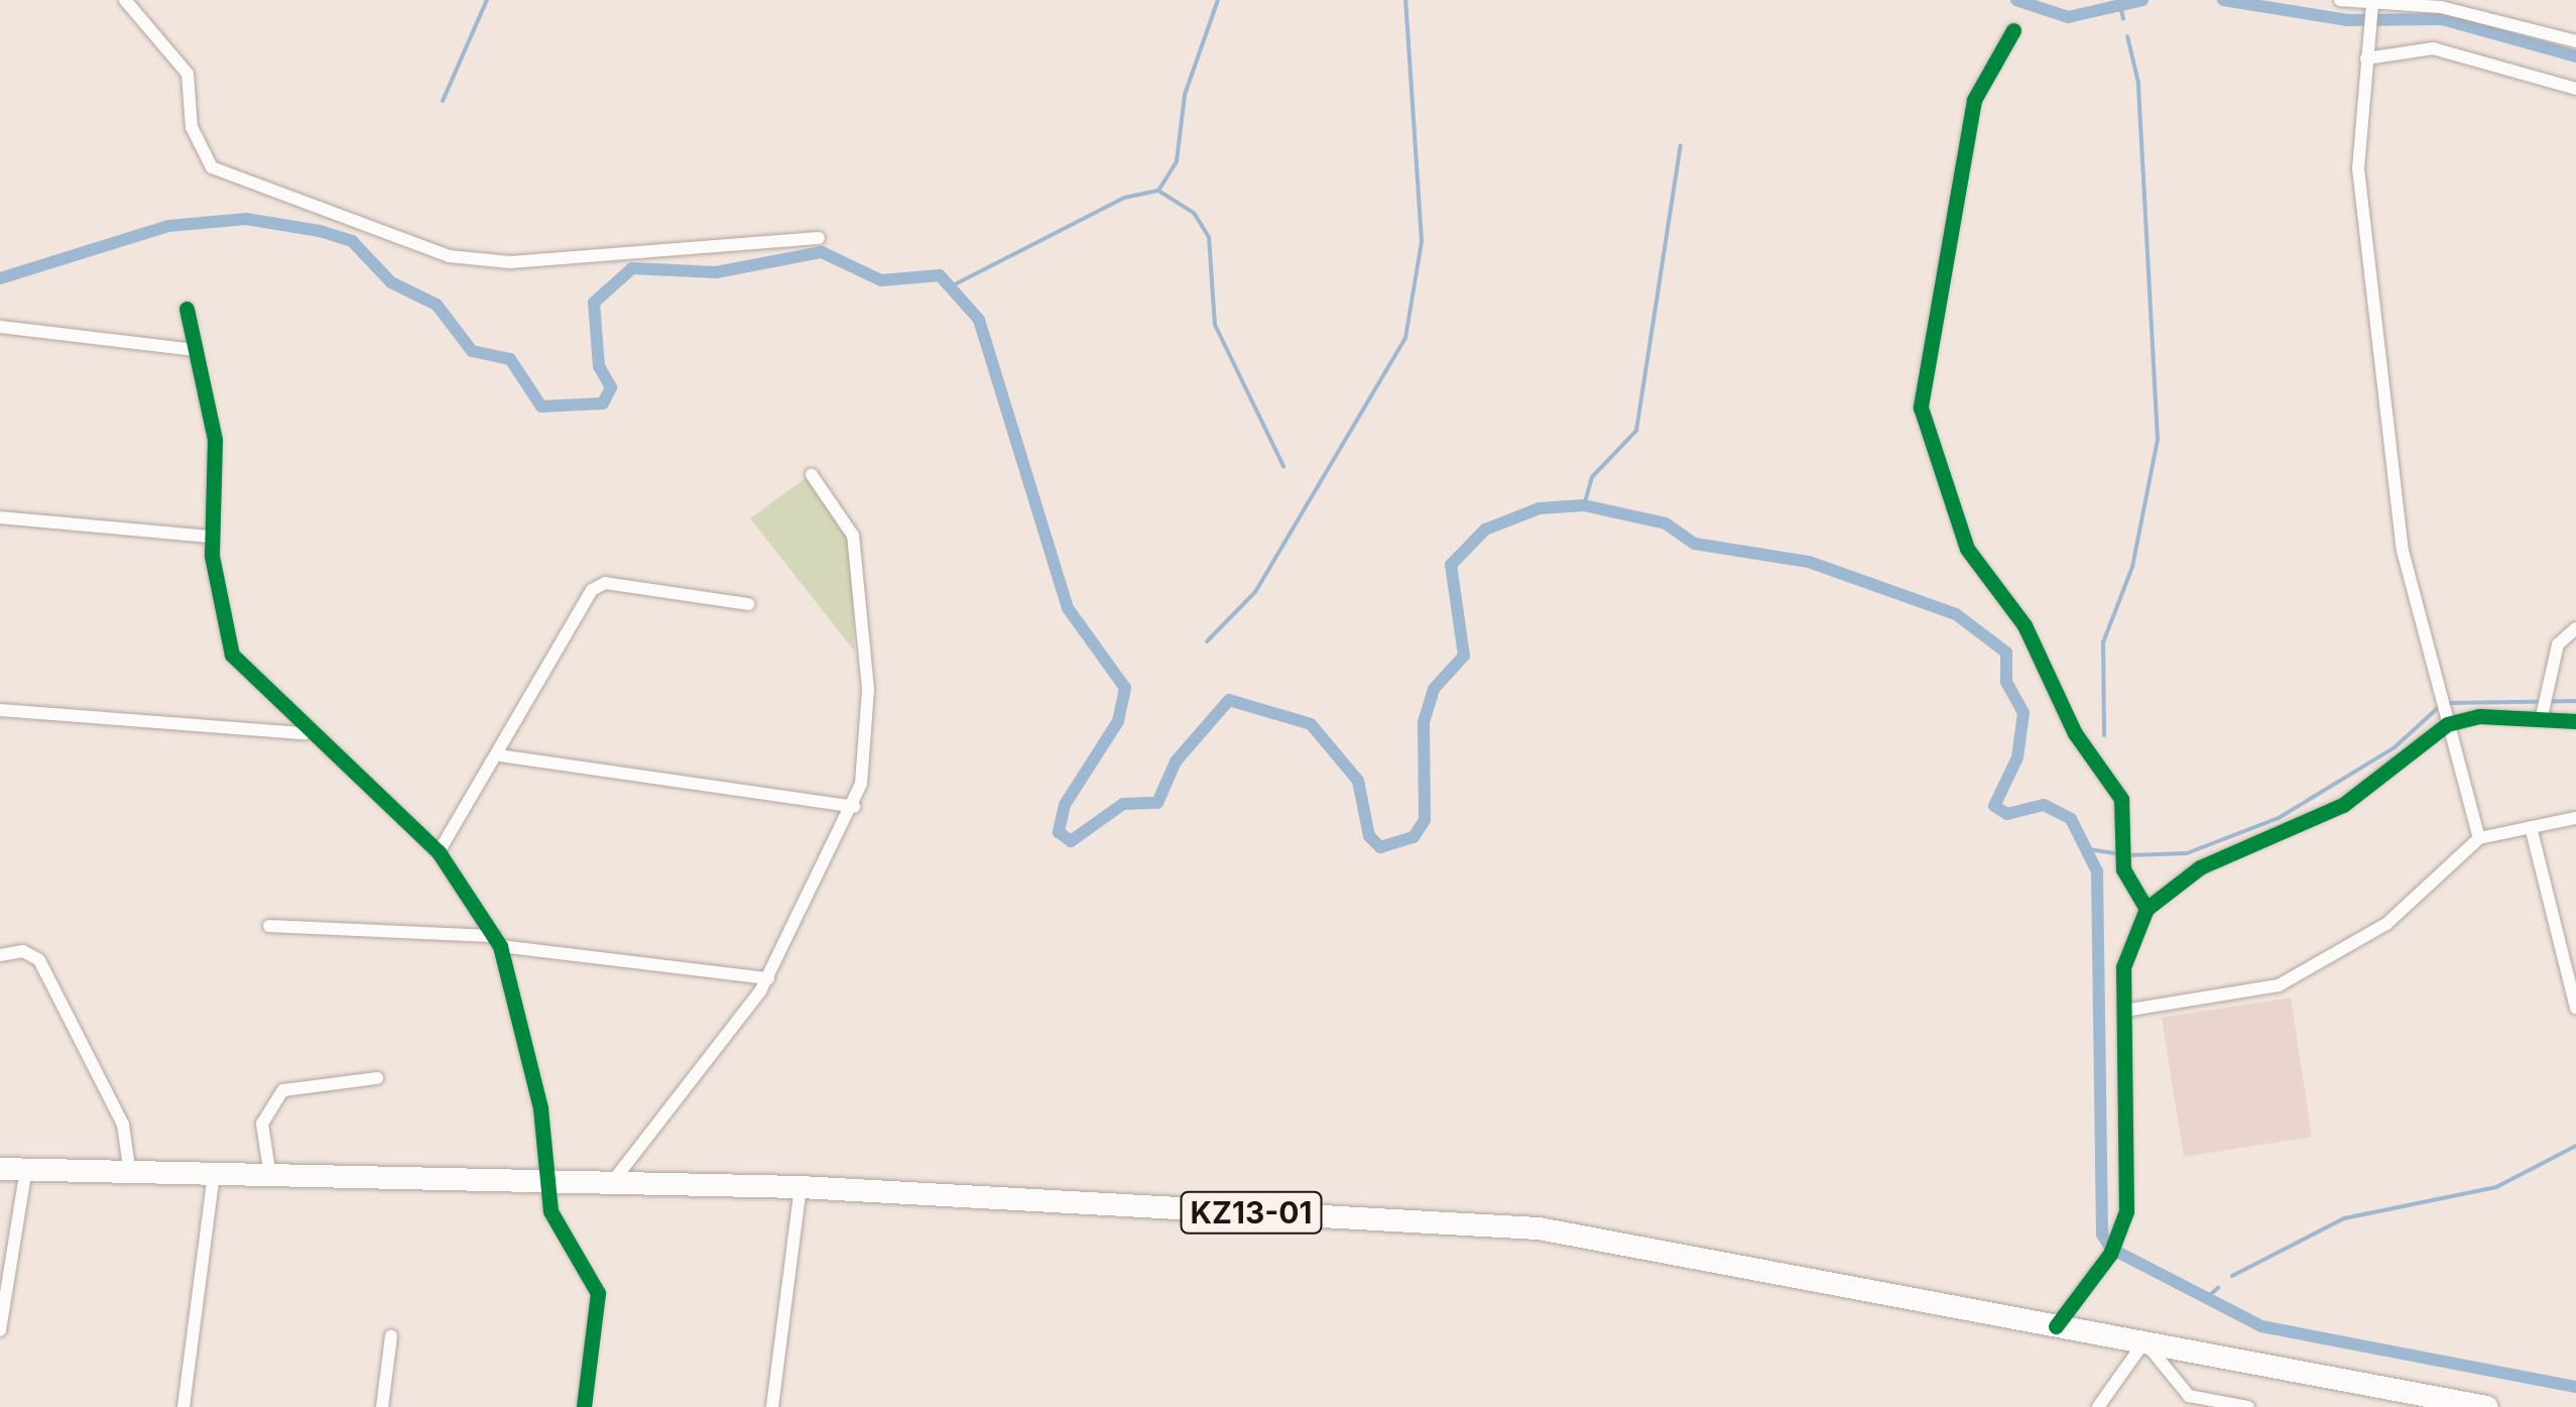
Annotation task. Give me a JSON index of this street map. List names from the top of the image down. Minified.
{"streets":{"highway":["KZ13-01"]}}
